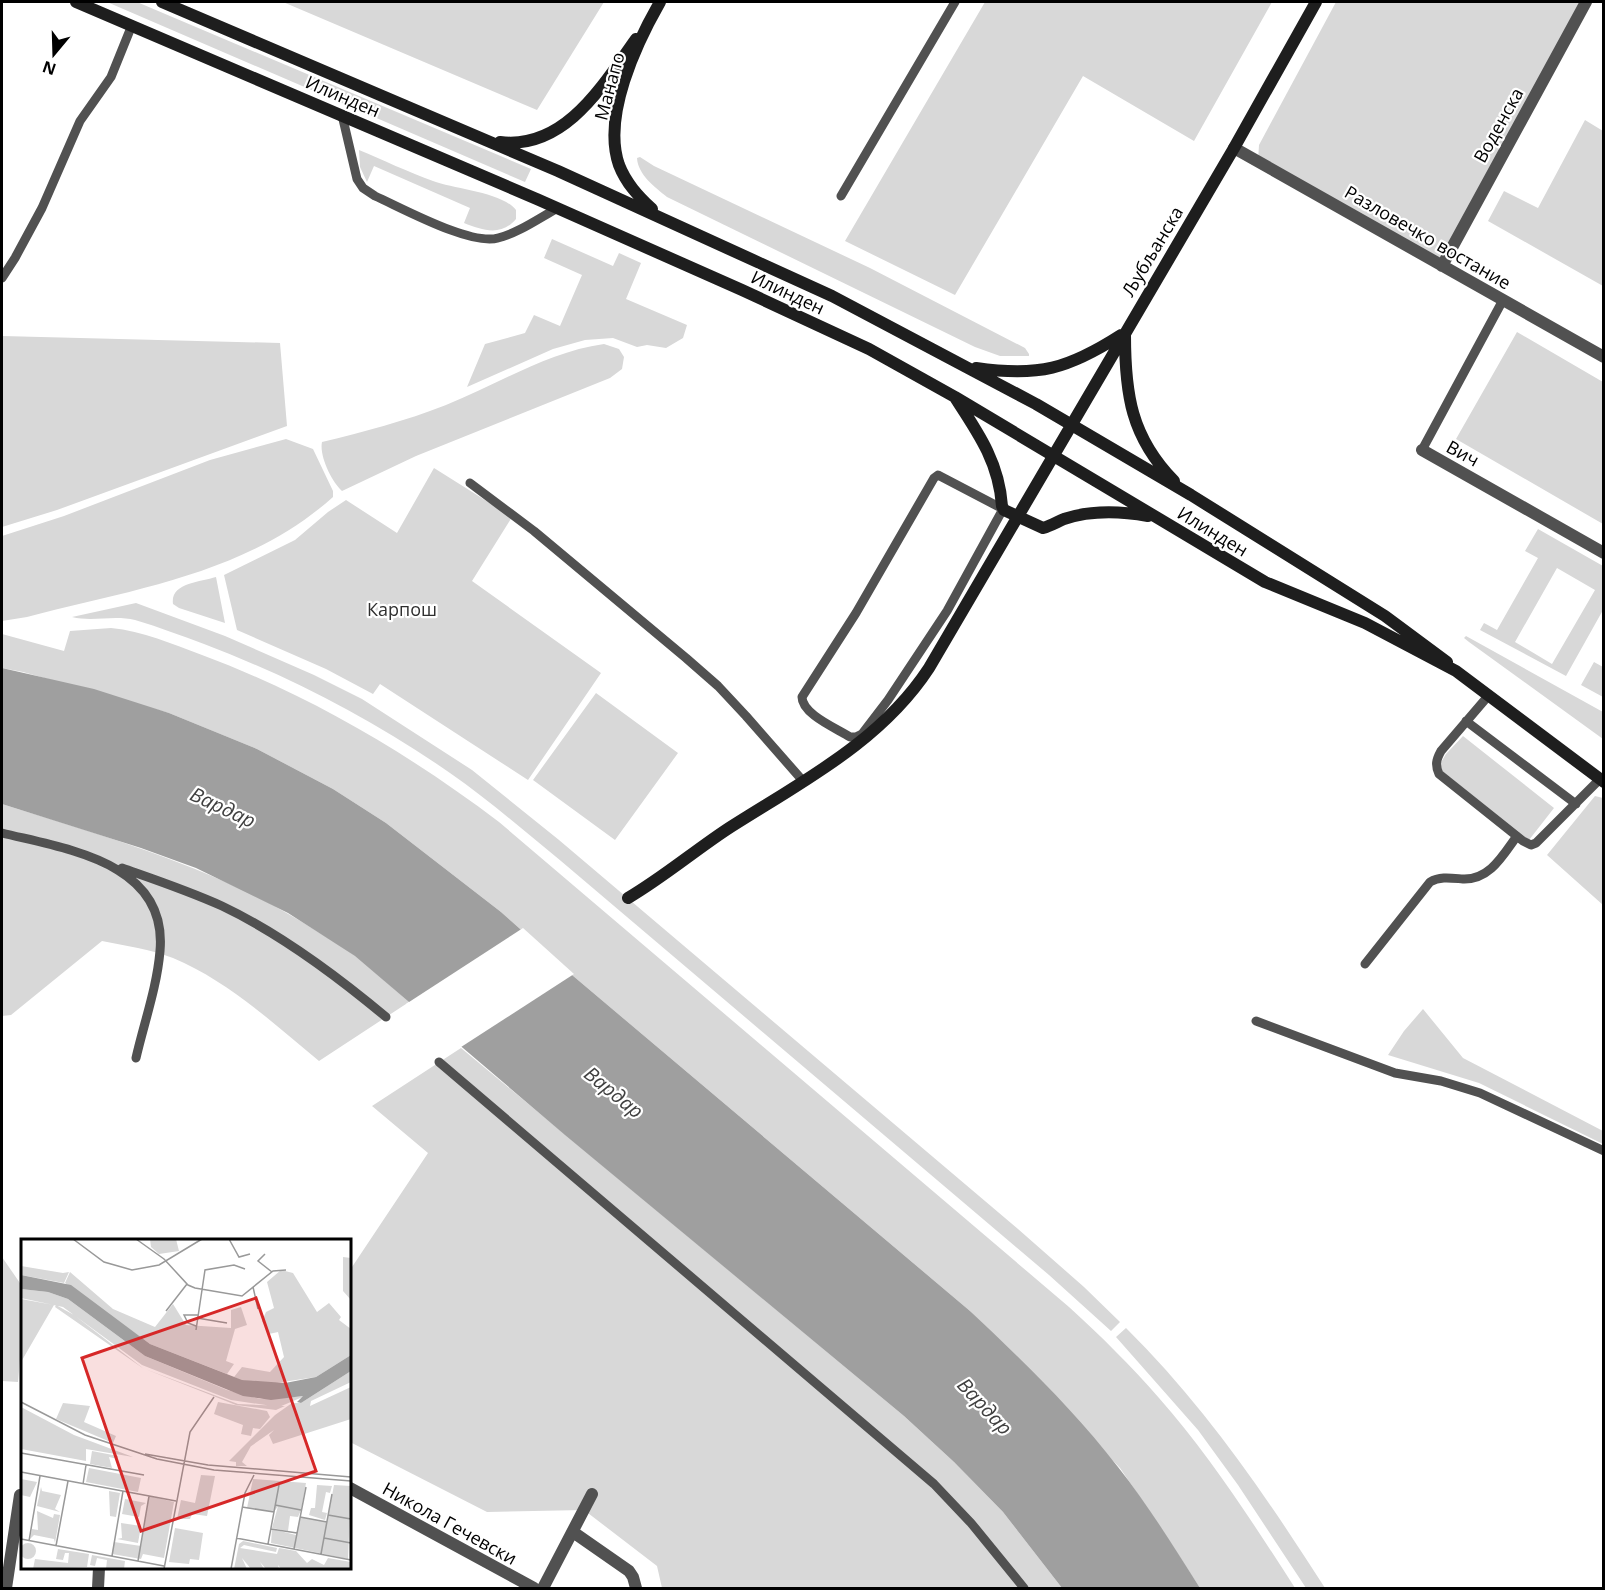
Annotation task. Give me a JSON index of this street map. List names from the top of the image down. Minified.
{"streets":{"street":["Манапо","Илинден","Воденска","Разловечко востание","Љубљанска","Вич","Никола Гечевски"]},"crossings":[["Манапо","Илинден"],["Илинден","Љубљанска"],["Воденска","Разловечко востание"],["Разловечко востание","Љубљанска"],["Разловечко востание","Вич"]],"water":["Вардар"],"parks":["Карпош"],"north":"bottom"}
